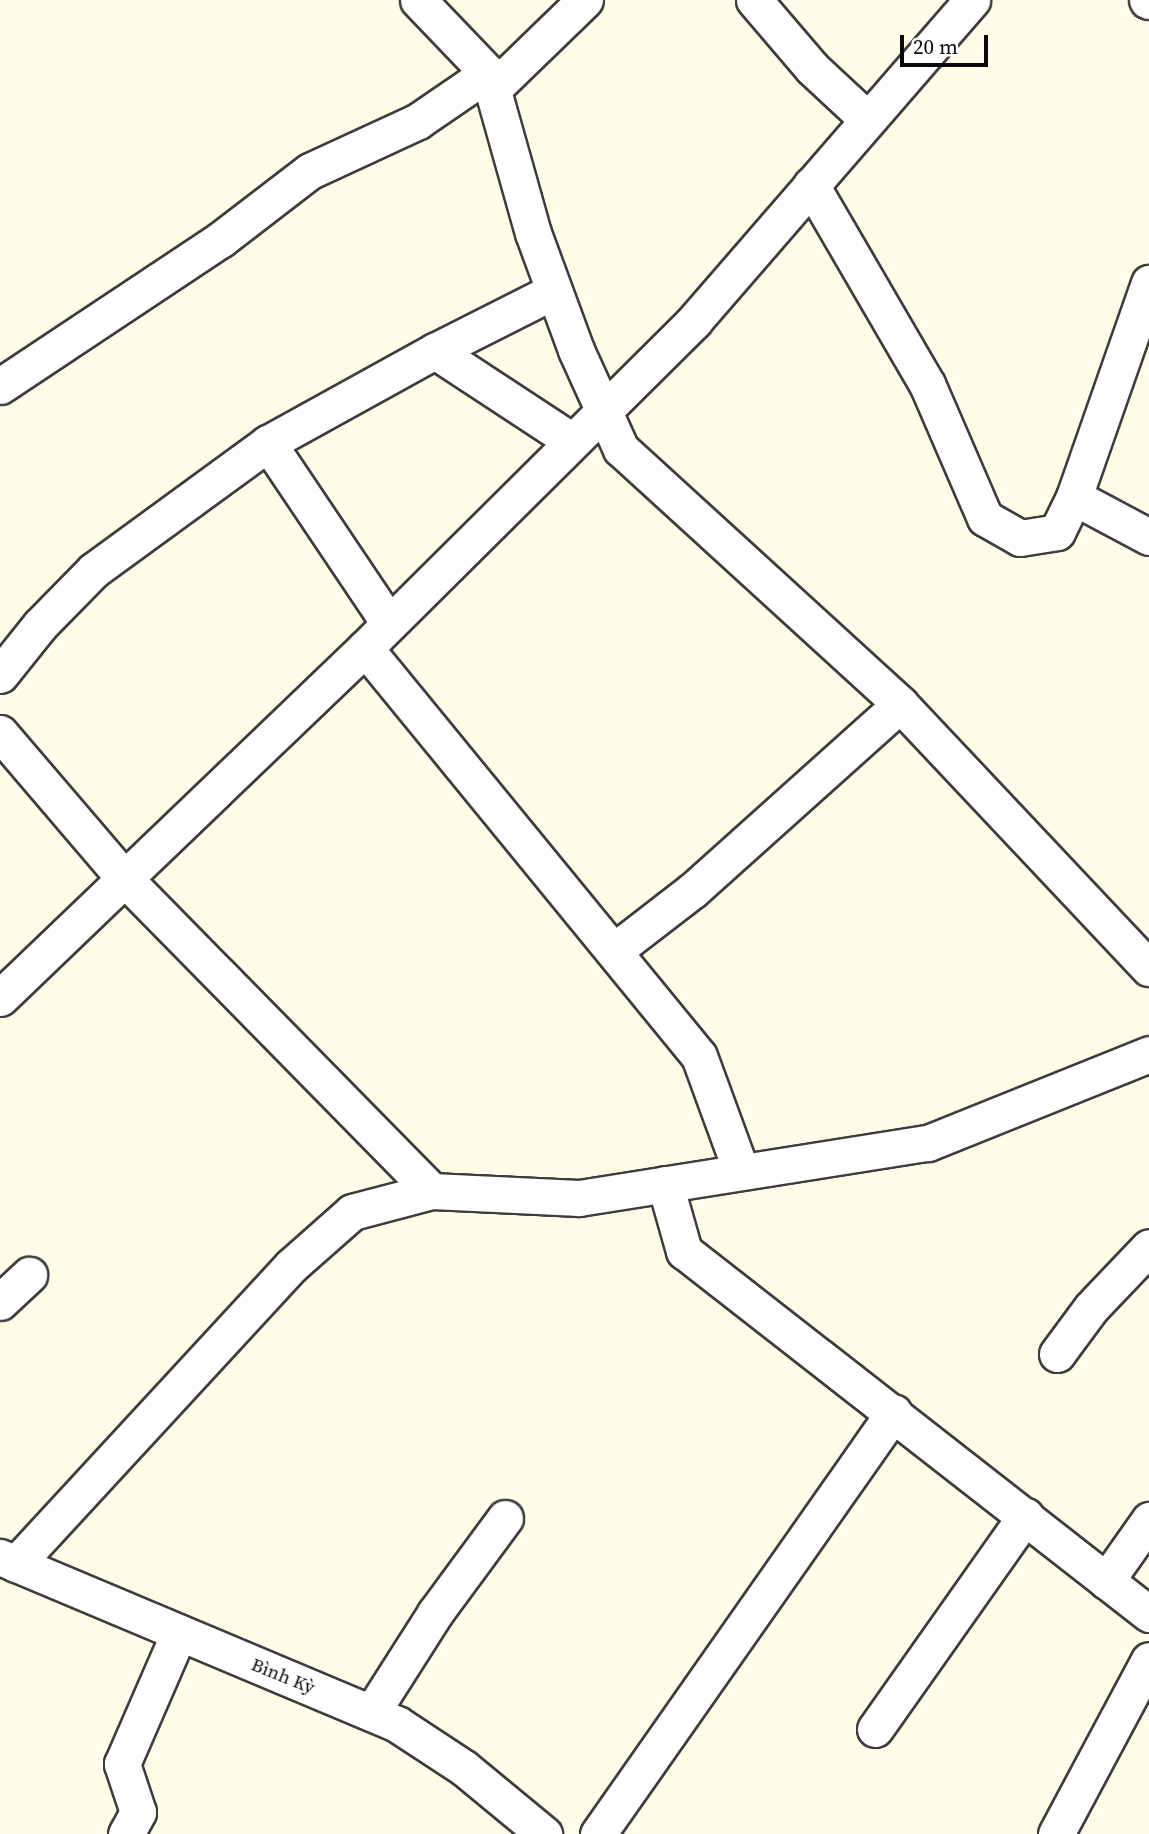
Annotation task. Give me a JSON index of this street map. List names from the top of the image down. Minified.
{"streets":{"street":["Bình Kỳ"]},"scale_bar":"20 m"}
